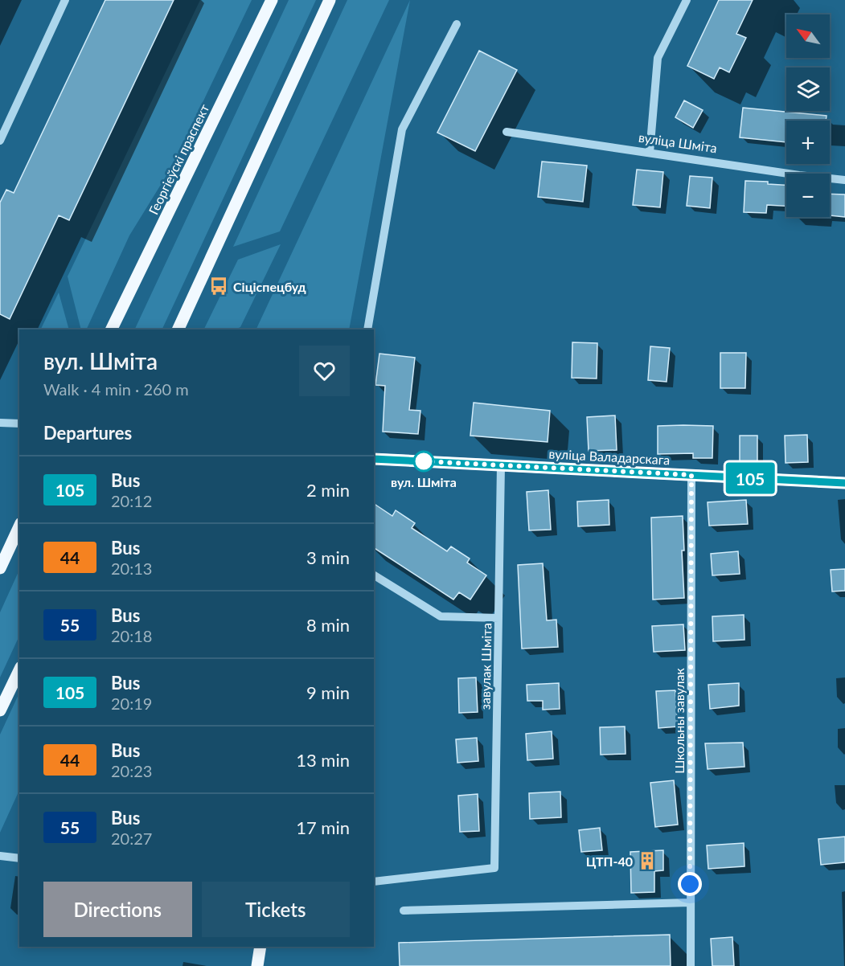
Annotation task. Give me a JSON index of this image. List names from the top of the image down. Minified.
{"streets":{"main road":["Георгіеўскі праспект","вуліца Валадарскага"],"street":["вуліца Шміта","завулак Шміта","Школьны завулак"]},"crossings":[["вуліца Валадарскага","завулак Шміта"],["вуліца Валадарскага","Школьны завулак"]],"places":{"bus stop":["Сіціспецбуд"],"other":["вул. Шміта"],"building":["ЦТП-40"]},"lines":["bus line 105"],"north":"top left","page":{"on_map":"105","map_buttons":["+","−"],"heading":[["вул. Шміта","Walk · 4 min · 260 m"],"Departures"],"list":[{"mark":"105","name":"Bus","note":"20:12","value":"2 min"},{"mark":"44","name":"Bus","note":"20:13","value":"3 min"},{"mark":"55","name":"Bus","note":"20:18","value":"8 min"},{"mark":"105","name":"Bus","note":"20:19","value":"9 min"},{"mark":"44","name":"Bus","note":"20:23","value":"13 min"},{"mark":"55","name":"Bus","note":"20:27","value":"17 min"}],"buttons":["Directions","Tickets"]}}
